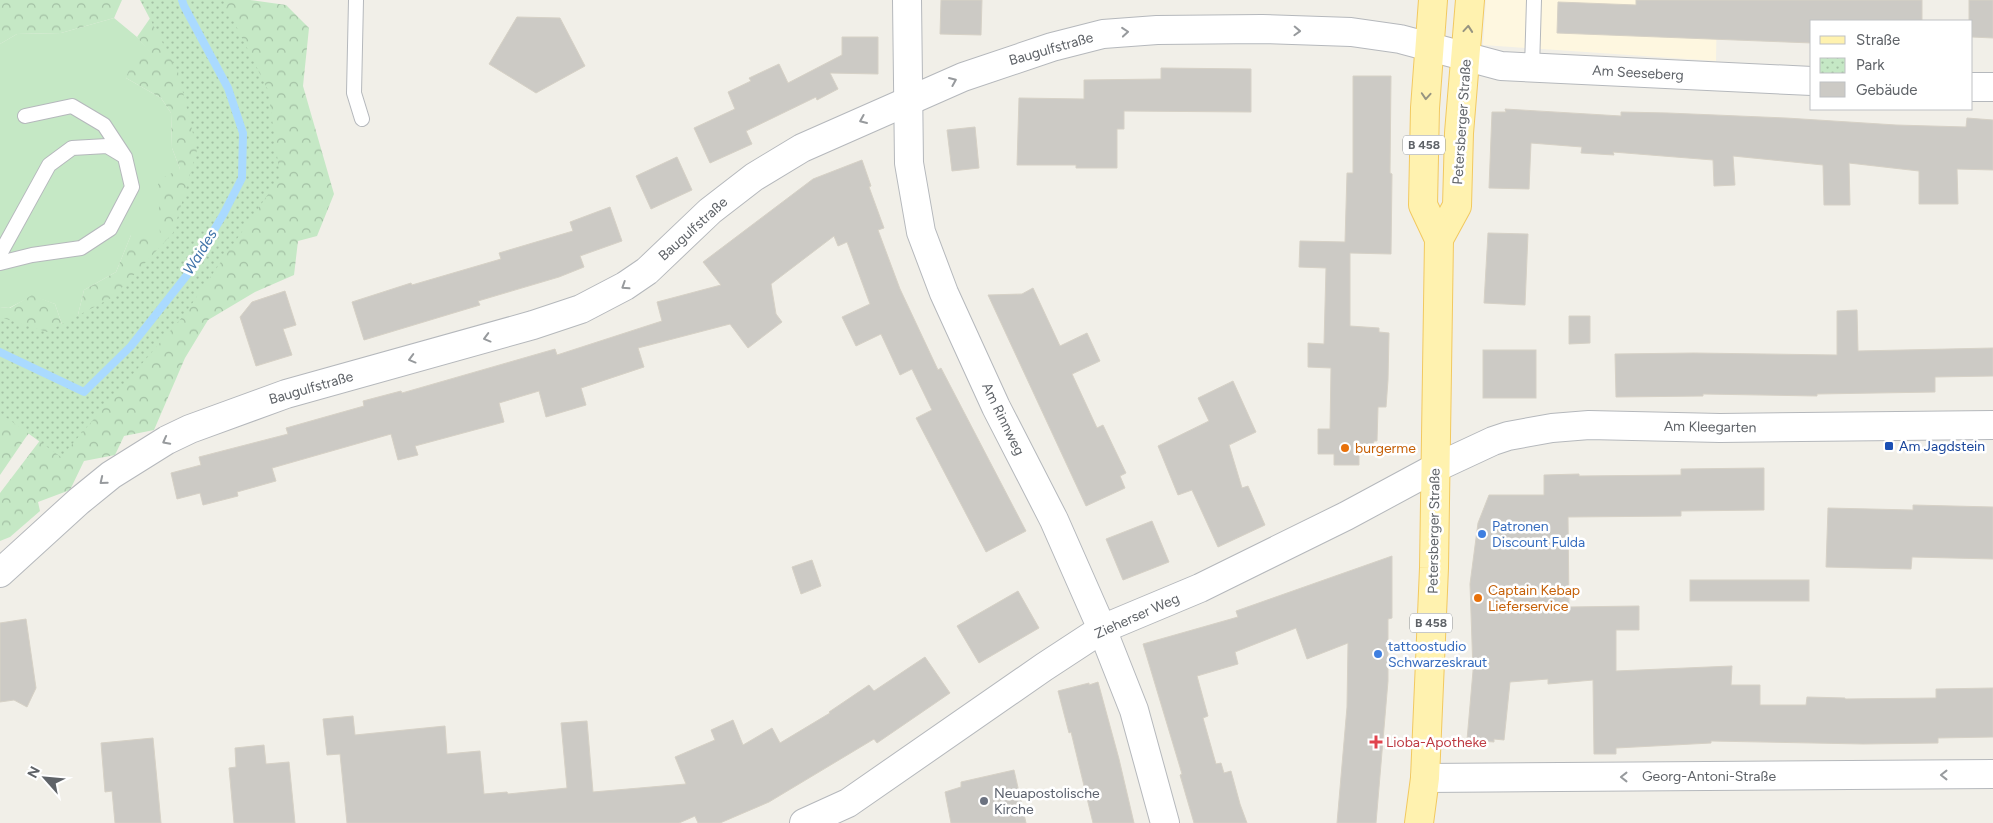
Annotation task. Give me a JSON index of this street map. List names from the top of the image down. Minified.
{"streets":{"main road":["Petersberger Straße","B 458"],"street":["Baugulfstraße","Am Seeseberg","Am Rinnweg","Am Kleegarten","Zieherser Weg","Georg-Antoni-Straße"]},"crossings":[["Baugulfstraße","Am Seeseberg"],["Baugulfstraße","Petersberger Straße"],["Baugulfstraße","Am Rinnweg"],["Am Seeseberg","Petersberger Straße"],["Petersberger Straße","Am Kleegarten"],["Petersberger Straße","Zieherser Weg"],["Petersberger Straße","Georg-Antoni-Straße"],["Am Rinnweg","Zieherser Weg"],["Am Kleegarten","Zieherser Weg"]],"one_way":["Georg-Antoni-Straße"],"water":["Waides"],"places":{"transit":["Am Jagdstein"],"other":["burgerme","Patronen Discount Fulda","Captain Kebap Lieferservice","tattoostudio Schwarzeskraut","Neuapostolische Kirche"],"health":["Lioba-Apotheke"]},"legend":["Straße","Park","Gebäude"],"north":"top left"}
